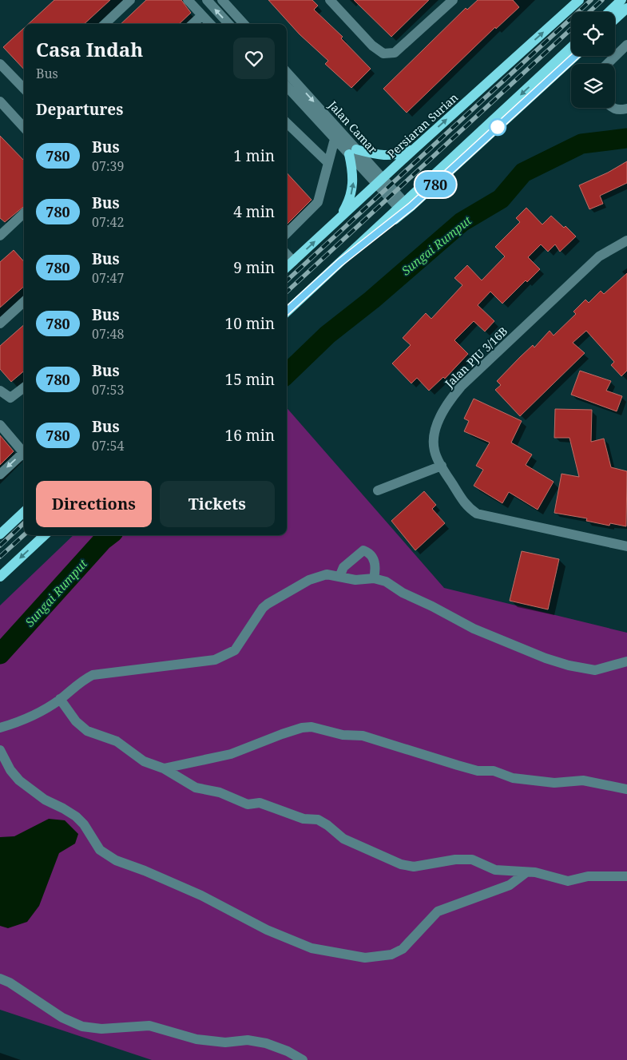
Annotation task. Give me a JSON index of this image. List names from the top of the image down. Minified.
{"streets":{"main road":["Persiaran Surian"],"street":["Jalan Camar","Jalan PJU 3/16B"]},"crossings":[["Persiaran Surian","Jalan Camar"]],"water":["Sungai Rumput"],"lines":["bus line 780"],"page":{"on_map":"780","heading":[["Casa Indah","Bus"],"Departures"],"list":[{"mark":"780","name":"Bus","note":"07:39","value":"1 min"},{"mark":"780","name":"Bus","note":"07:42","value":"4 min"},{"mark":"780","name":"Bus","note":"07:47","value":"9 min"},{"mark":"780","name":"Bus","note":"07:48","value":"10 min"},{"mark":"780","name":"Bus","note":"07:53","value":"15 min"},{"mark":"780","name":"Bus","note":"07:54","value":"16 min"}],"buttons":["Directions","Tickets"]}}
